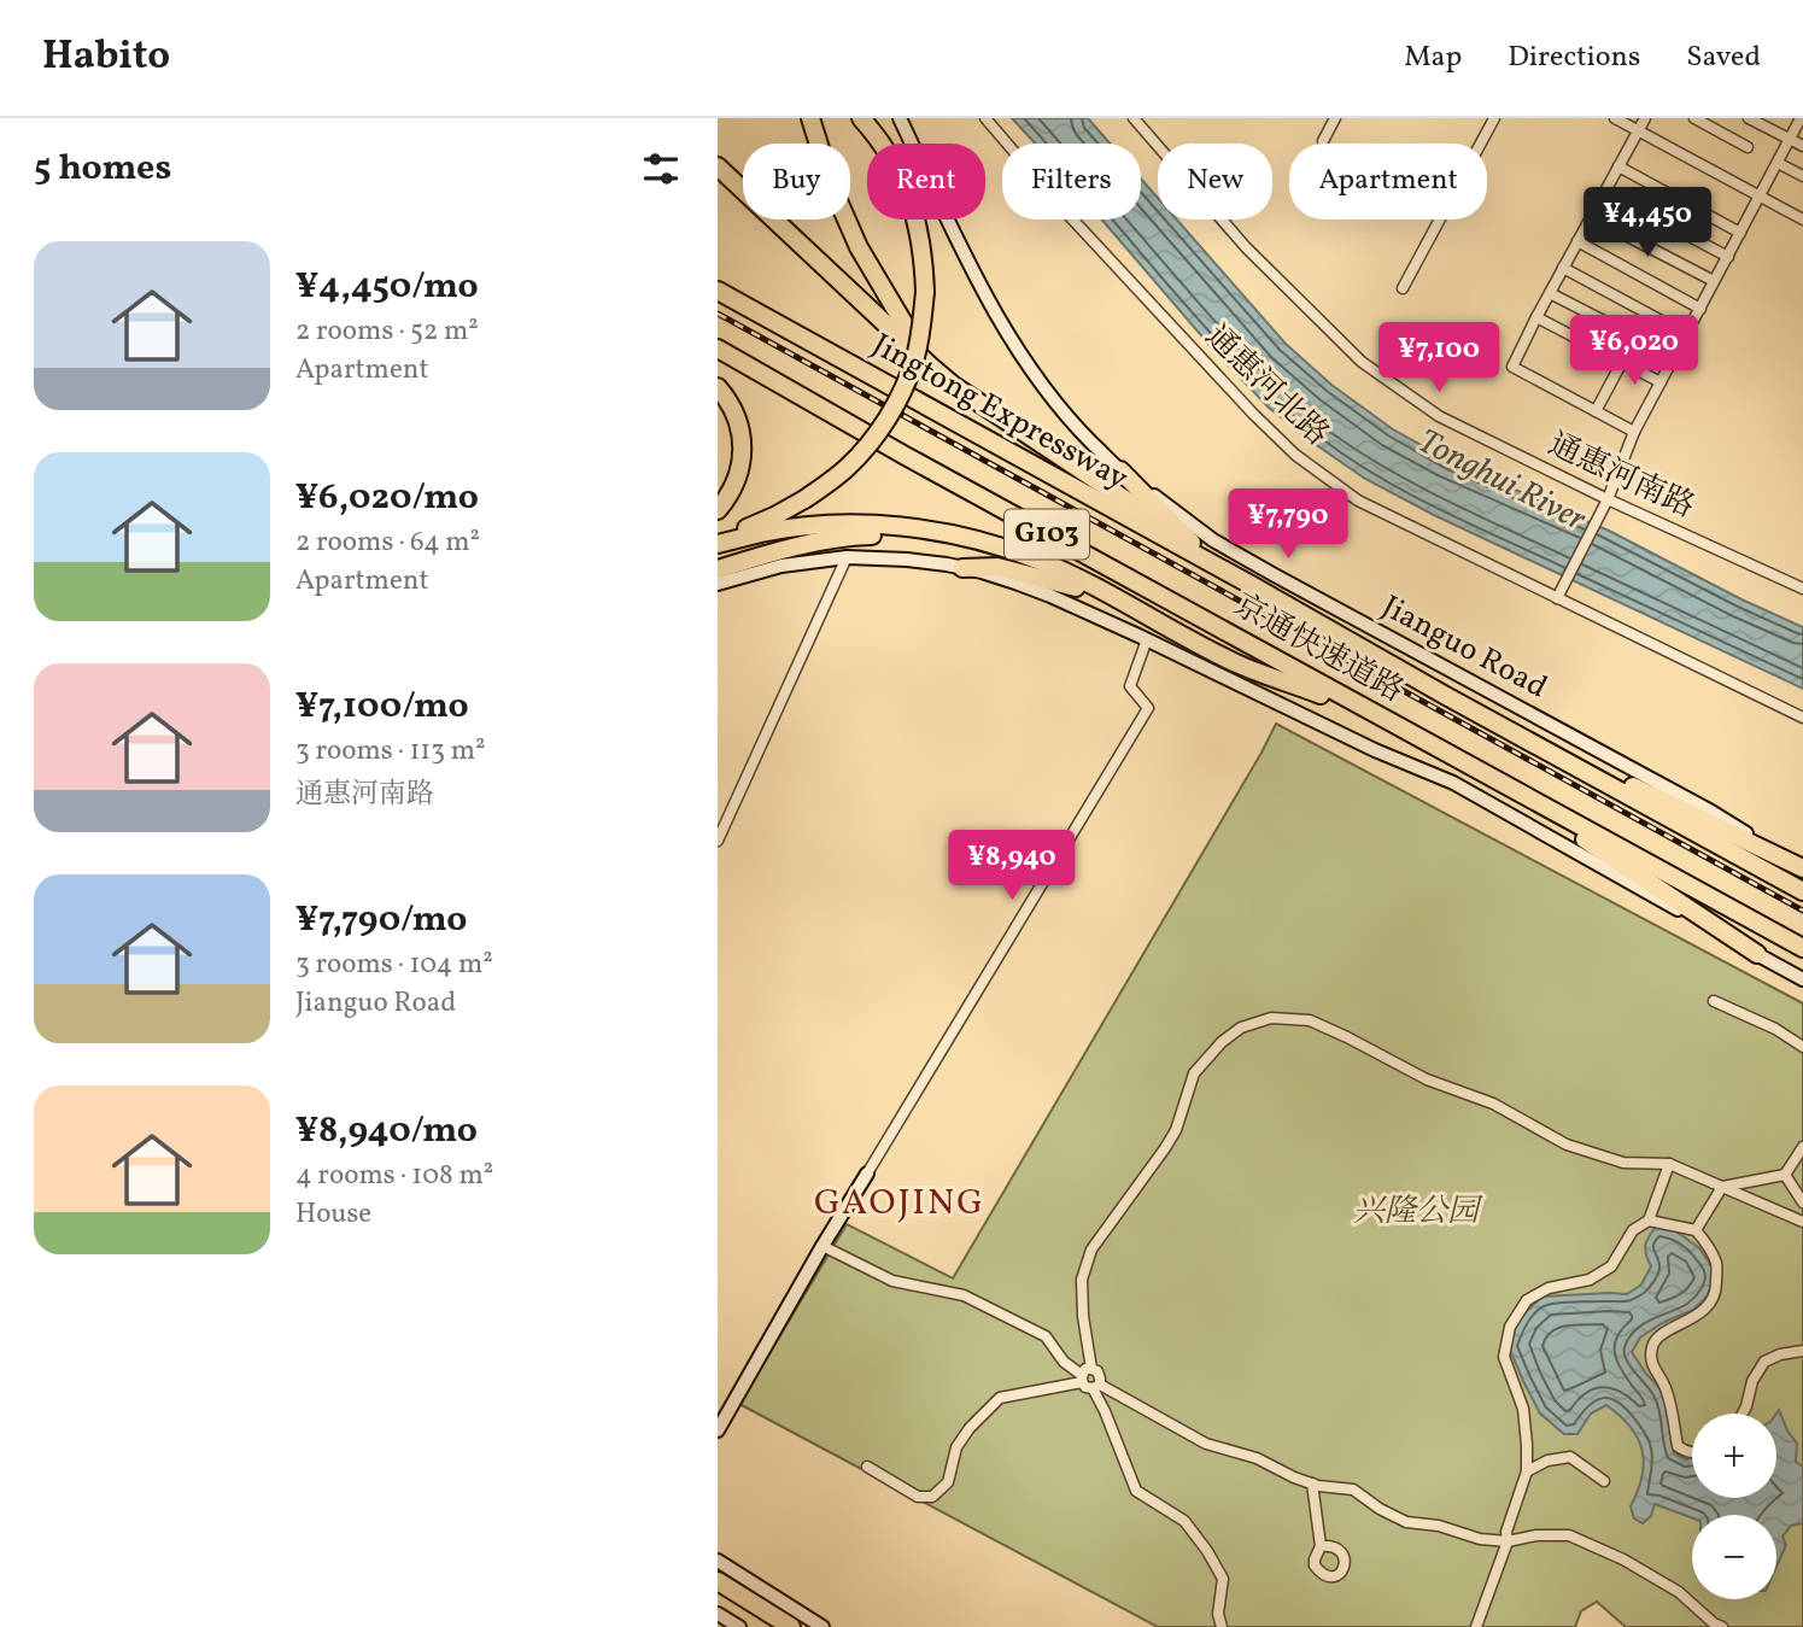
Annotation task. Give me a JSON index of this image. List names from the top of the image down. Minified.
{"streets":{"highway":["Jingtong Expressway","G103","京通快速道路"],"main road":["Jianguo Road"],"street":["通惠河北路","通惠河南路"]},"crossings":[["Jingtong Expressway","京通快速道路"]],"districts":["GAOJING"],"water":["Tonghui River"],"parks":["兴隆公园"],"page":{"header":"Habito","nav":["Map","Directions","Saved"],"heading":"5 homes","chip":["Buy","Rent","Filters","New","Apartment"],"price":["¥4,450","¥6,020","¥7,100","¥7,790","¥8,940"],"list":[{"name":"¥4,450/mo","note":"2 rooms · 52 m² · Apartment"},{"name":"¥6,020/mo","note":"2 rooms · 64 m² · Apartment"},{"name":"¥7,100/mo","note":"3 rooms · 113 m² · 通惠河南路"},{"name":"¥7,790/mo","note":"3 rooms · 104 m² · Jianguo Road"},{"name":"¥8,940/mo","note":"4 rooms · 108 m² · House"}],"map_buttons":["+","−"]}}
